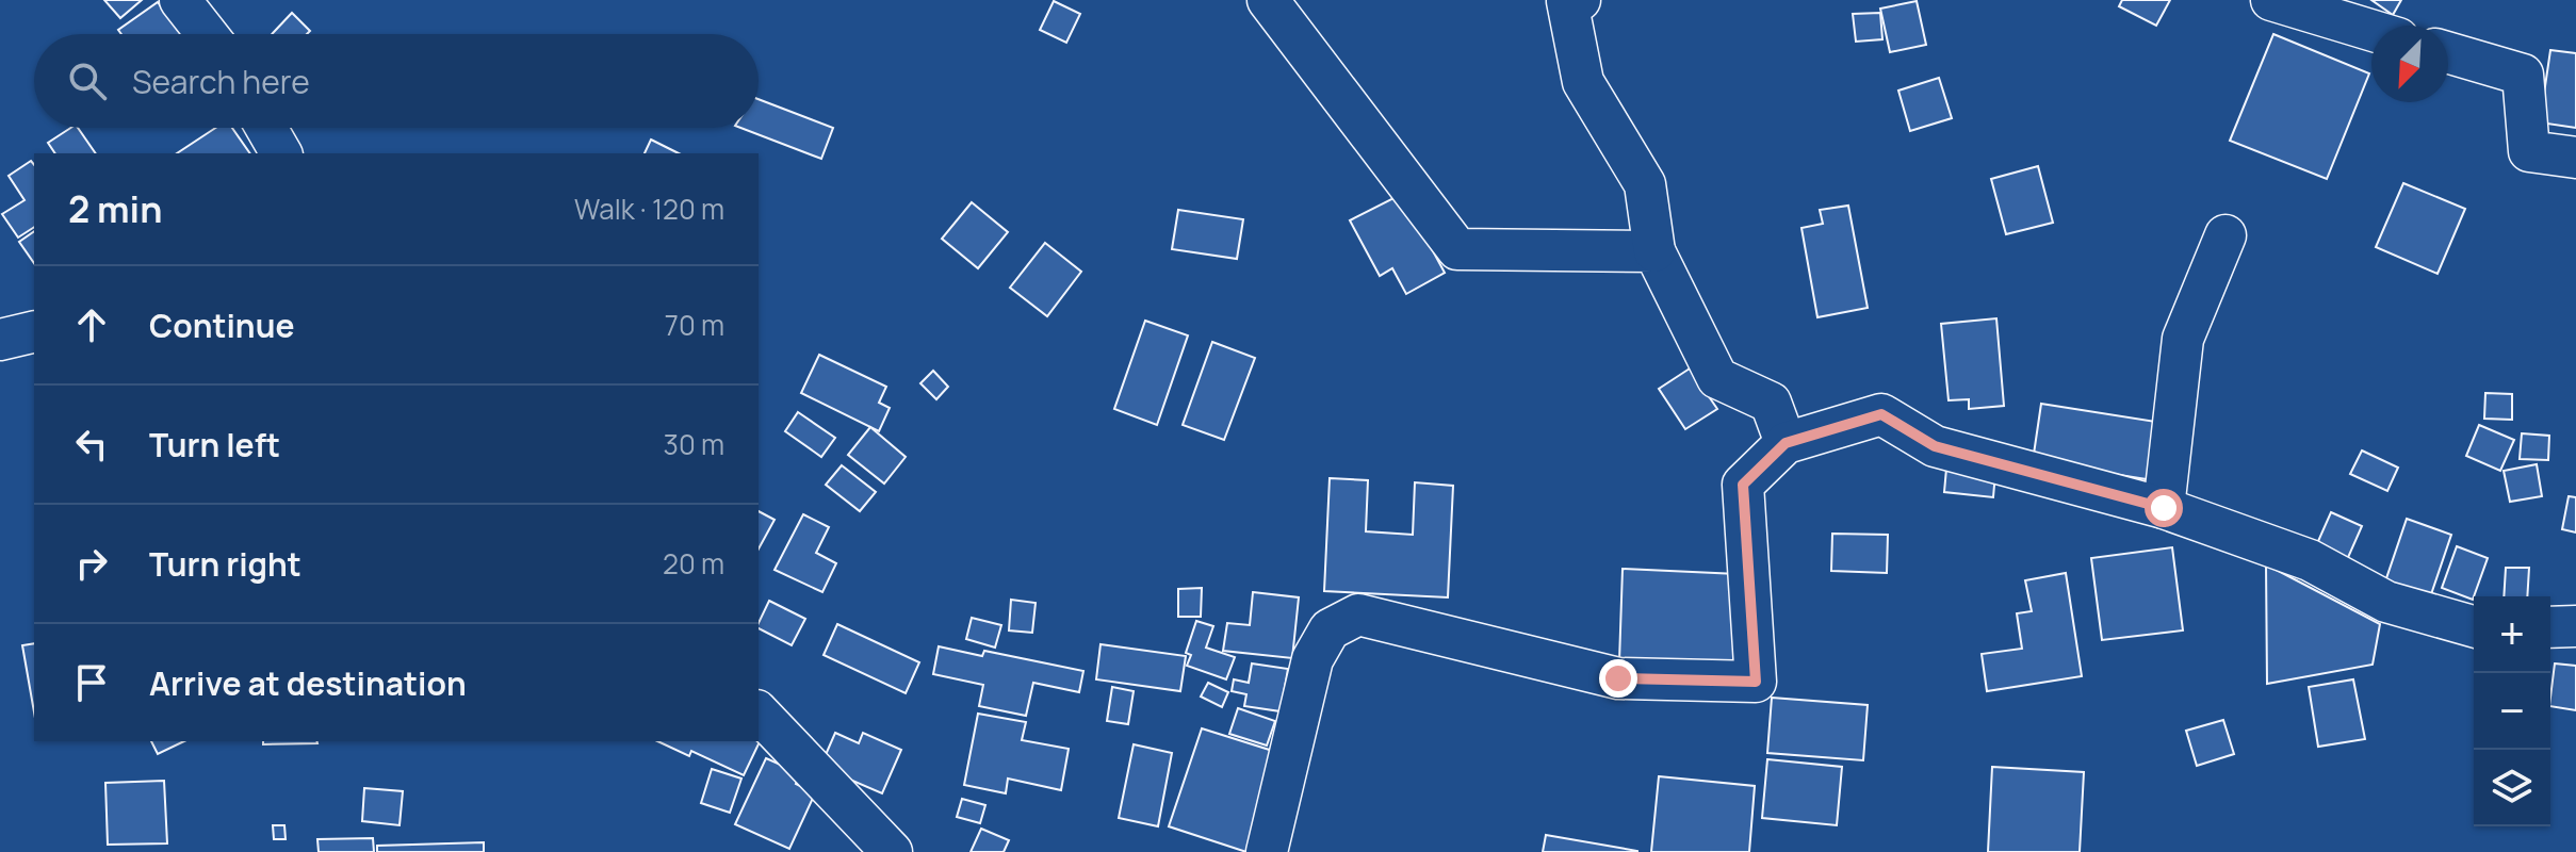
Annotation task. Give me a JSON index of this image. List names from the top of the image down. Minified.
{"north":"bottom left","page":{"search":"Search here","heading":["2 min","Walk · 120 m"],"list":[["Continue","70 m"],["Turn left","30 m"],["Turn right","20 m"],"Arrive at destination"],"map_buttons":["+","−"]}}
